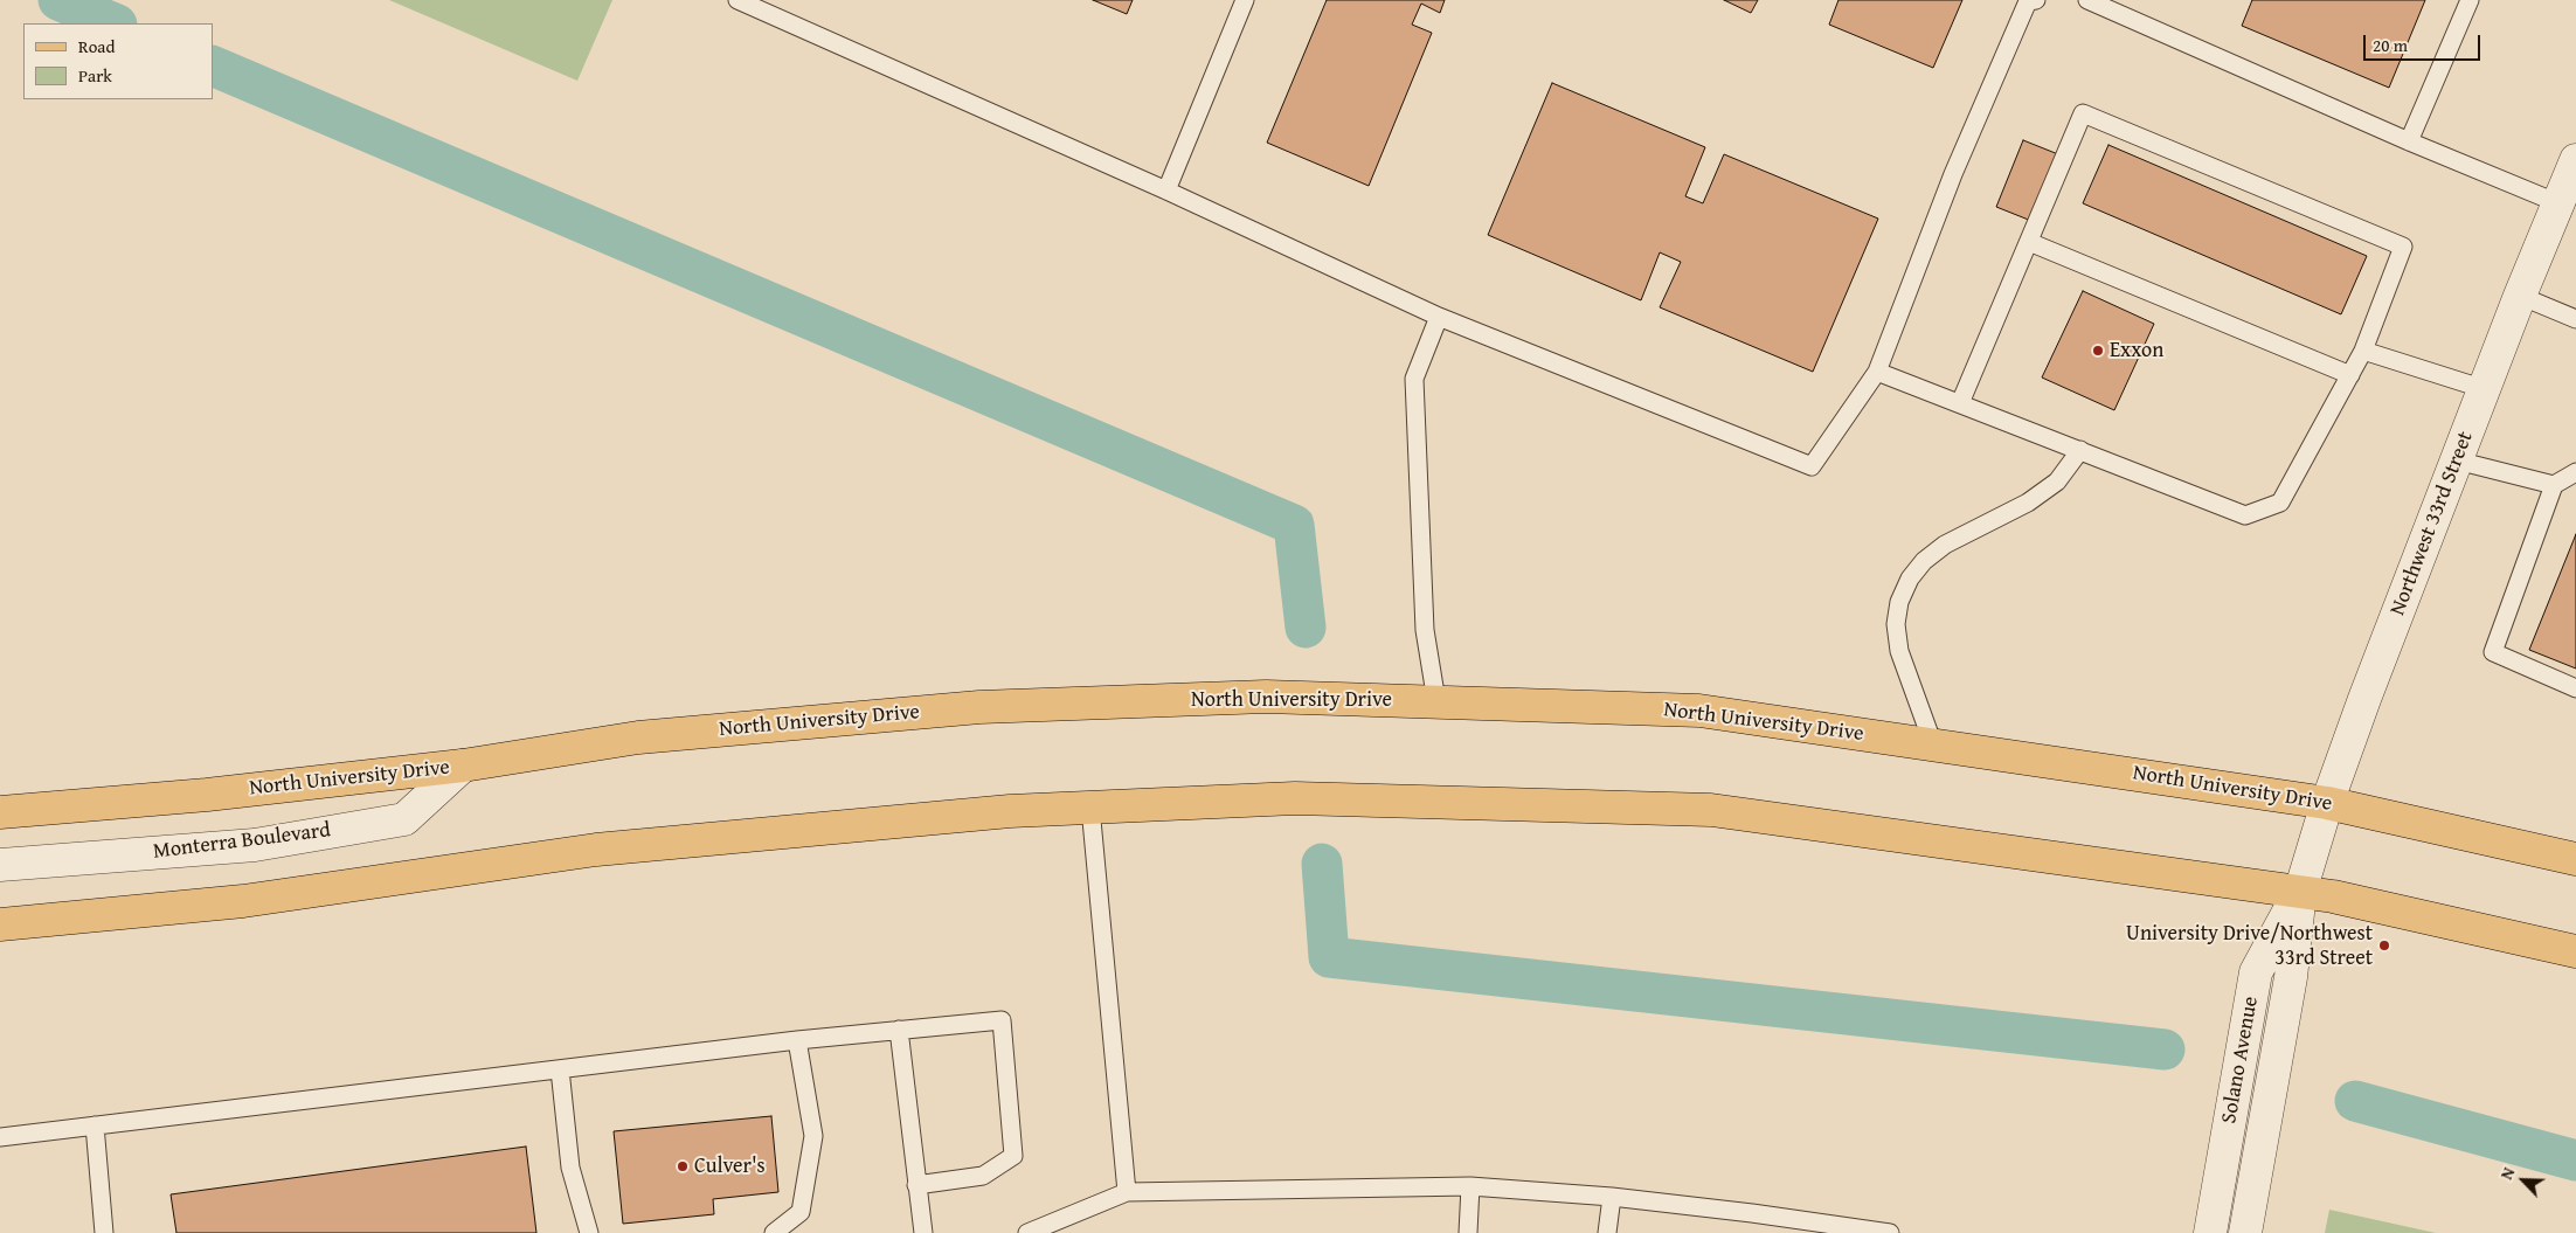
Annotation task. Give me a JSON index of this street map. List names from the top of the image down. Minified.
{"streets":{"main road":["North University Drive"],"street":["Northwest 33rd Street","Monterra Boulevard","Solano Avenue"]},"crossings":[["Northwest 33rd Street","North University Drive"],["Northwest 33rd Street","Solano Avenue"],["North University Drive","Monterra Boulevard"]],"places":["Exxon","University Drive/Northwest 33rd Street","Culver's"],"legend":["Road","Park"],"scale_bar":"20 m","north":"top left"}
